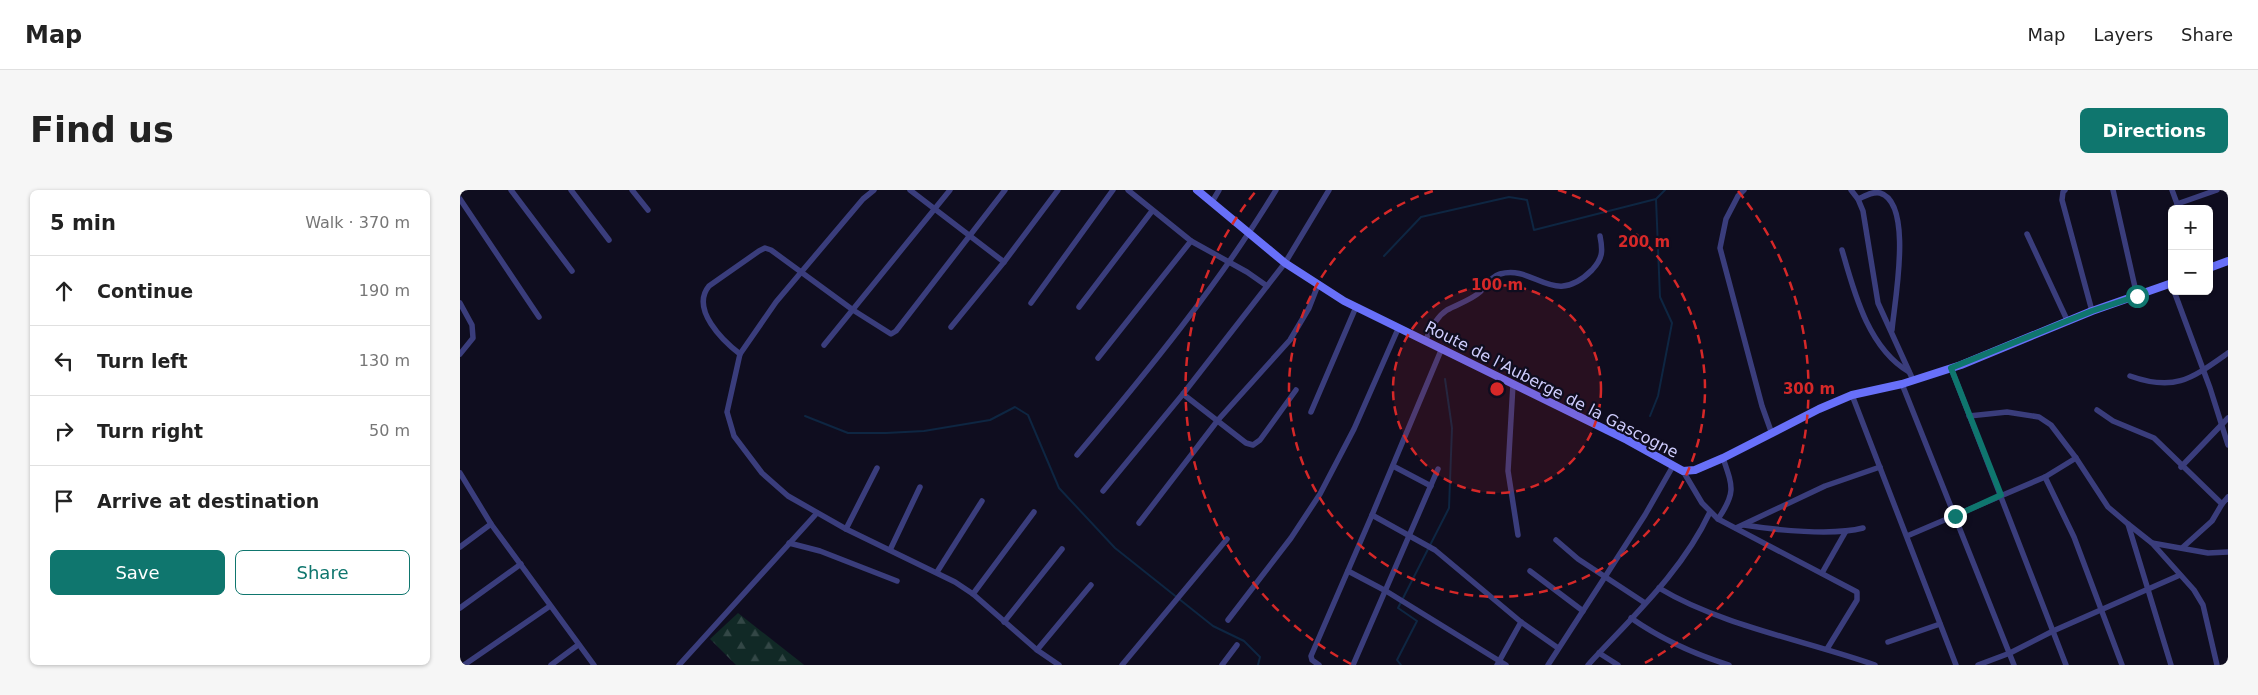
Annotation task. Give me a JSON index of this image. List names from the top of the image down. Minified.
{"streets":{"street":["Route de l'Auberge de la Gascogne"]},"page":{"header":"Map","nav":["Map","Layers","Share"],"buttons":["Directions",["Save","Share"]],"title":"Find us","heading":["5 min","Walk · 370 m"],"map_buttons":["+","−"],"list":[["Continue","190 m"],["Turn left","130 m"],["Turn right","50 m"],"Arrive at destination"]},"rings":["200 m","100 m","300 m"]}
